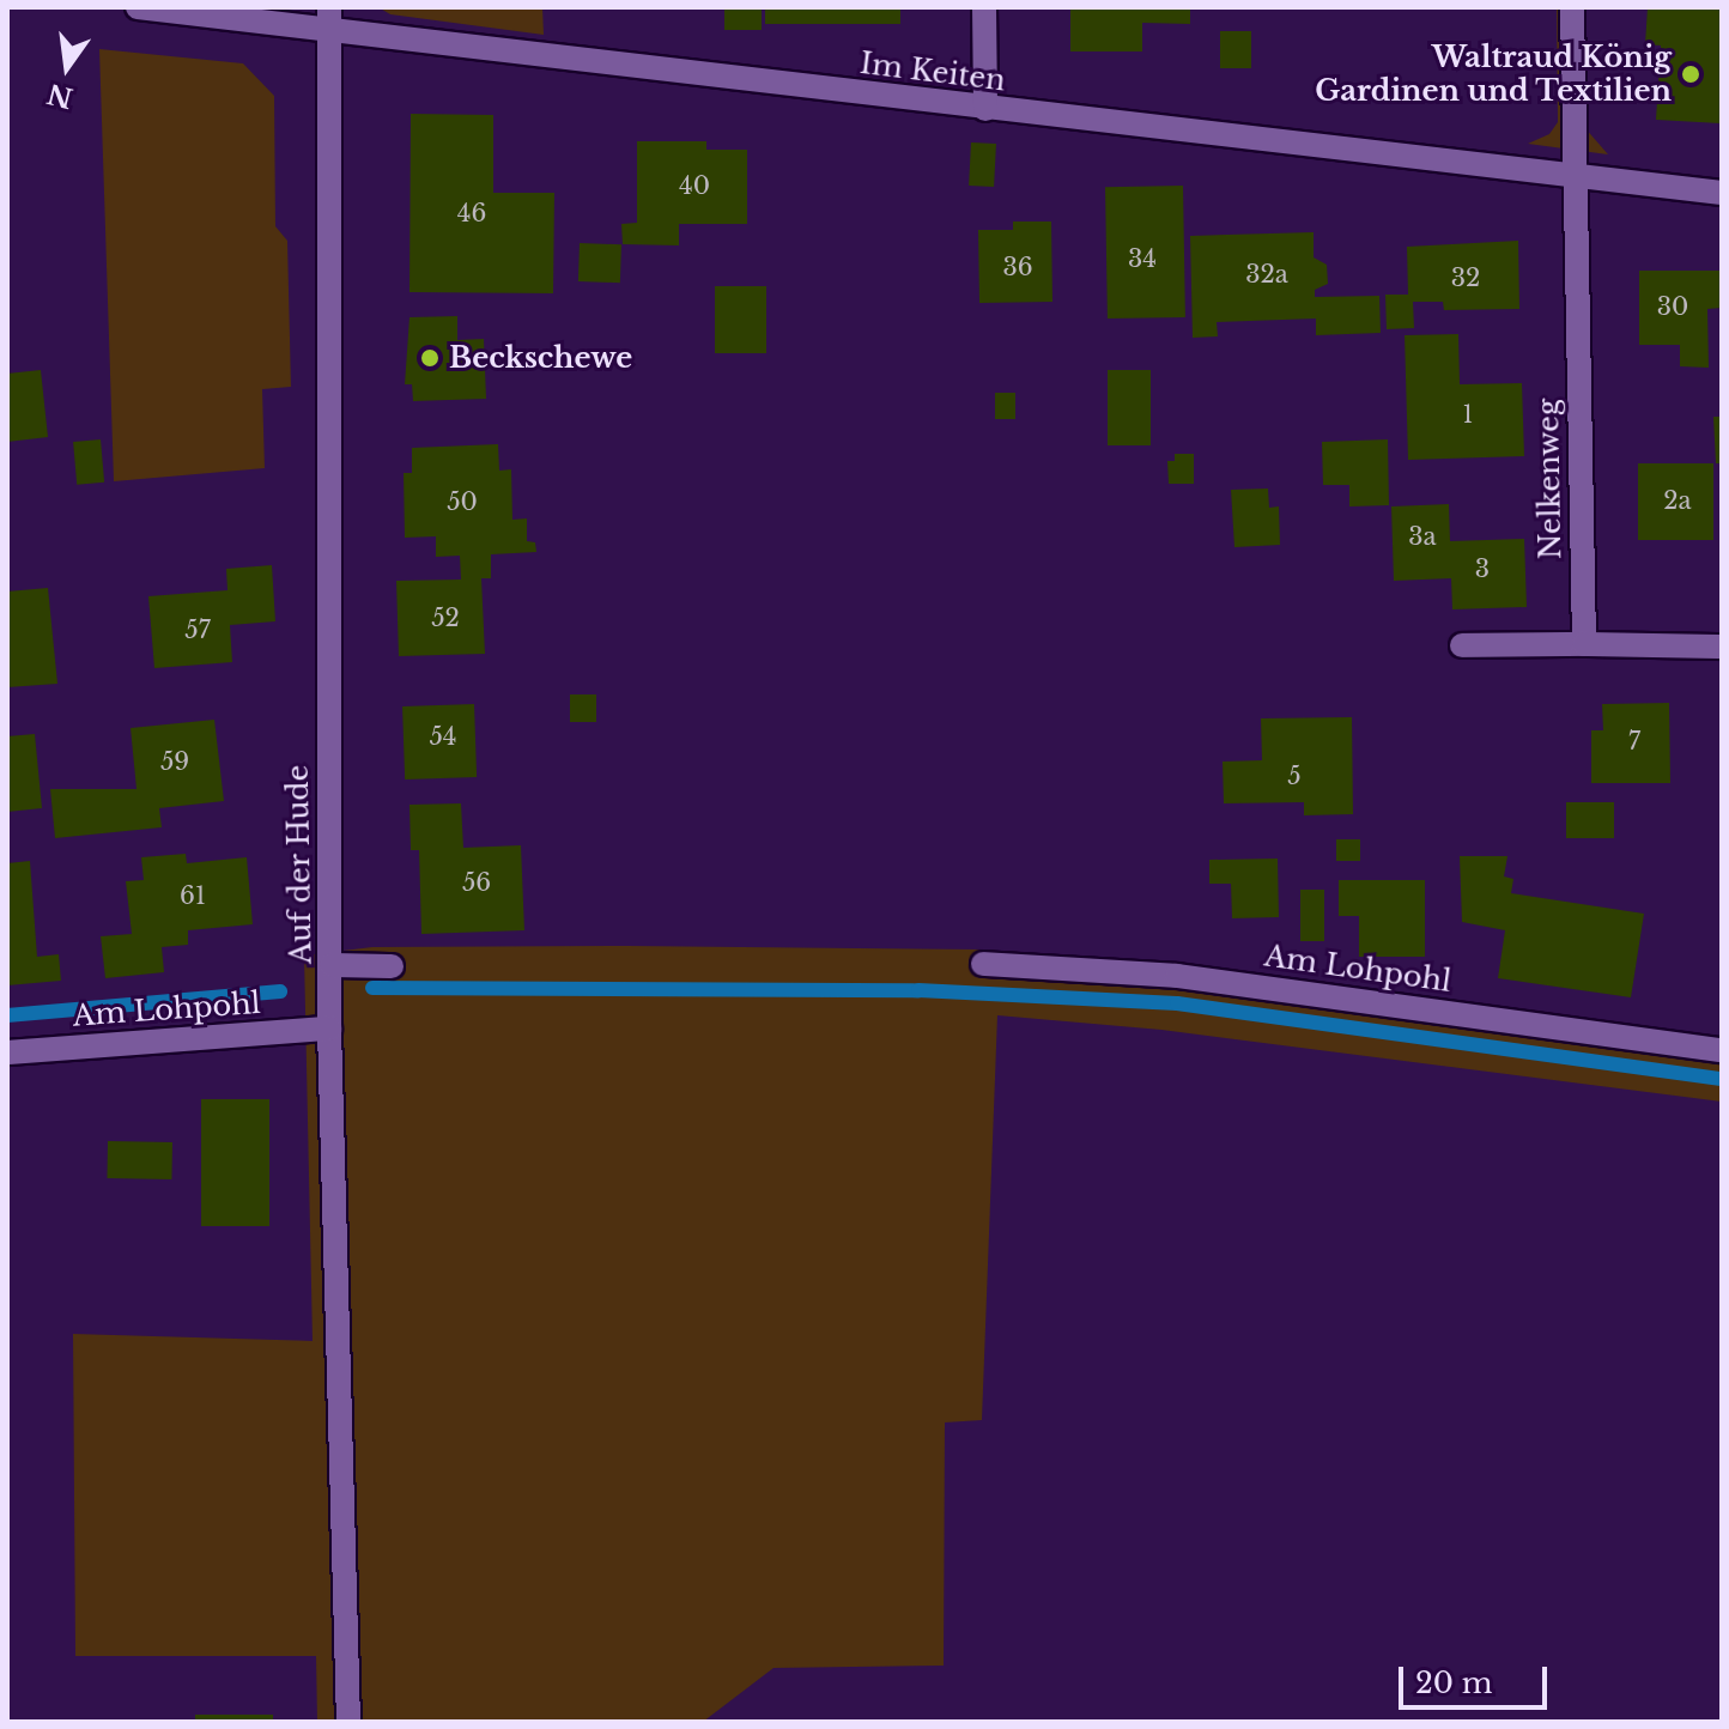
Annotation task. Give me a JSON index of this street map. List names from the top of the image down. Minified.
{"streets":{"street":["Im Keiten","Nelkenweg","Auf der Hude","Am Lohpohl"]},"crossings":[["Im Keiten","Nelkenweg"],["Im Keiten","Auf der Hude"],["Auf der Hude","Am Lohpohl"]],"places":["Waltraud König Gardinen und Textilien","Beckschewe"],"house_numbers":["40","46","34","36","32a","32","30","1","2a","50","3a","3","52","57","54","7","59","5","56","61"],"scale_bar":"20 m","north":"bottom"}
